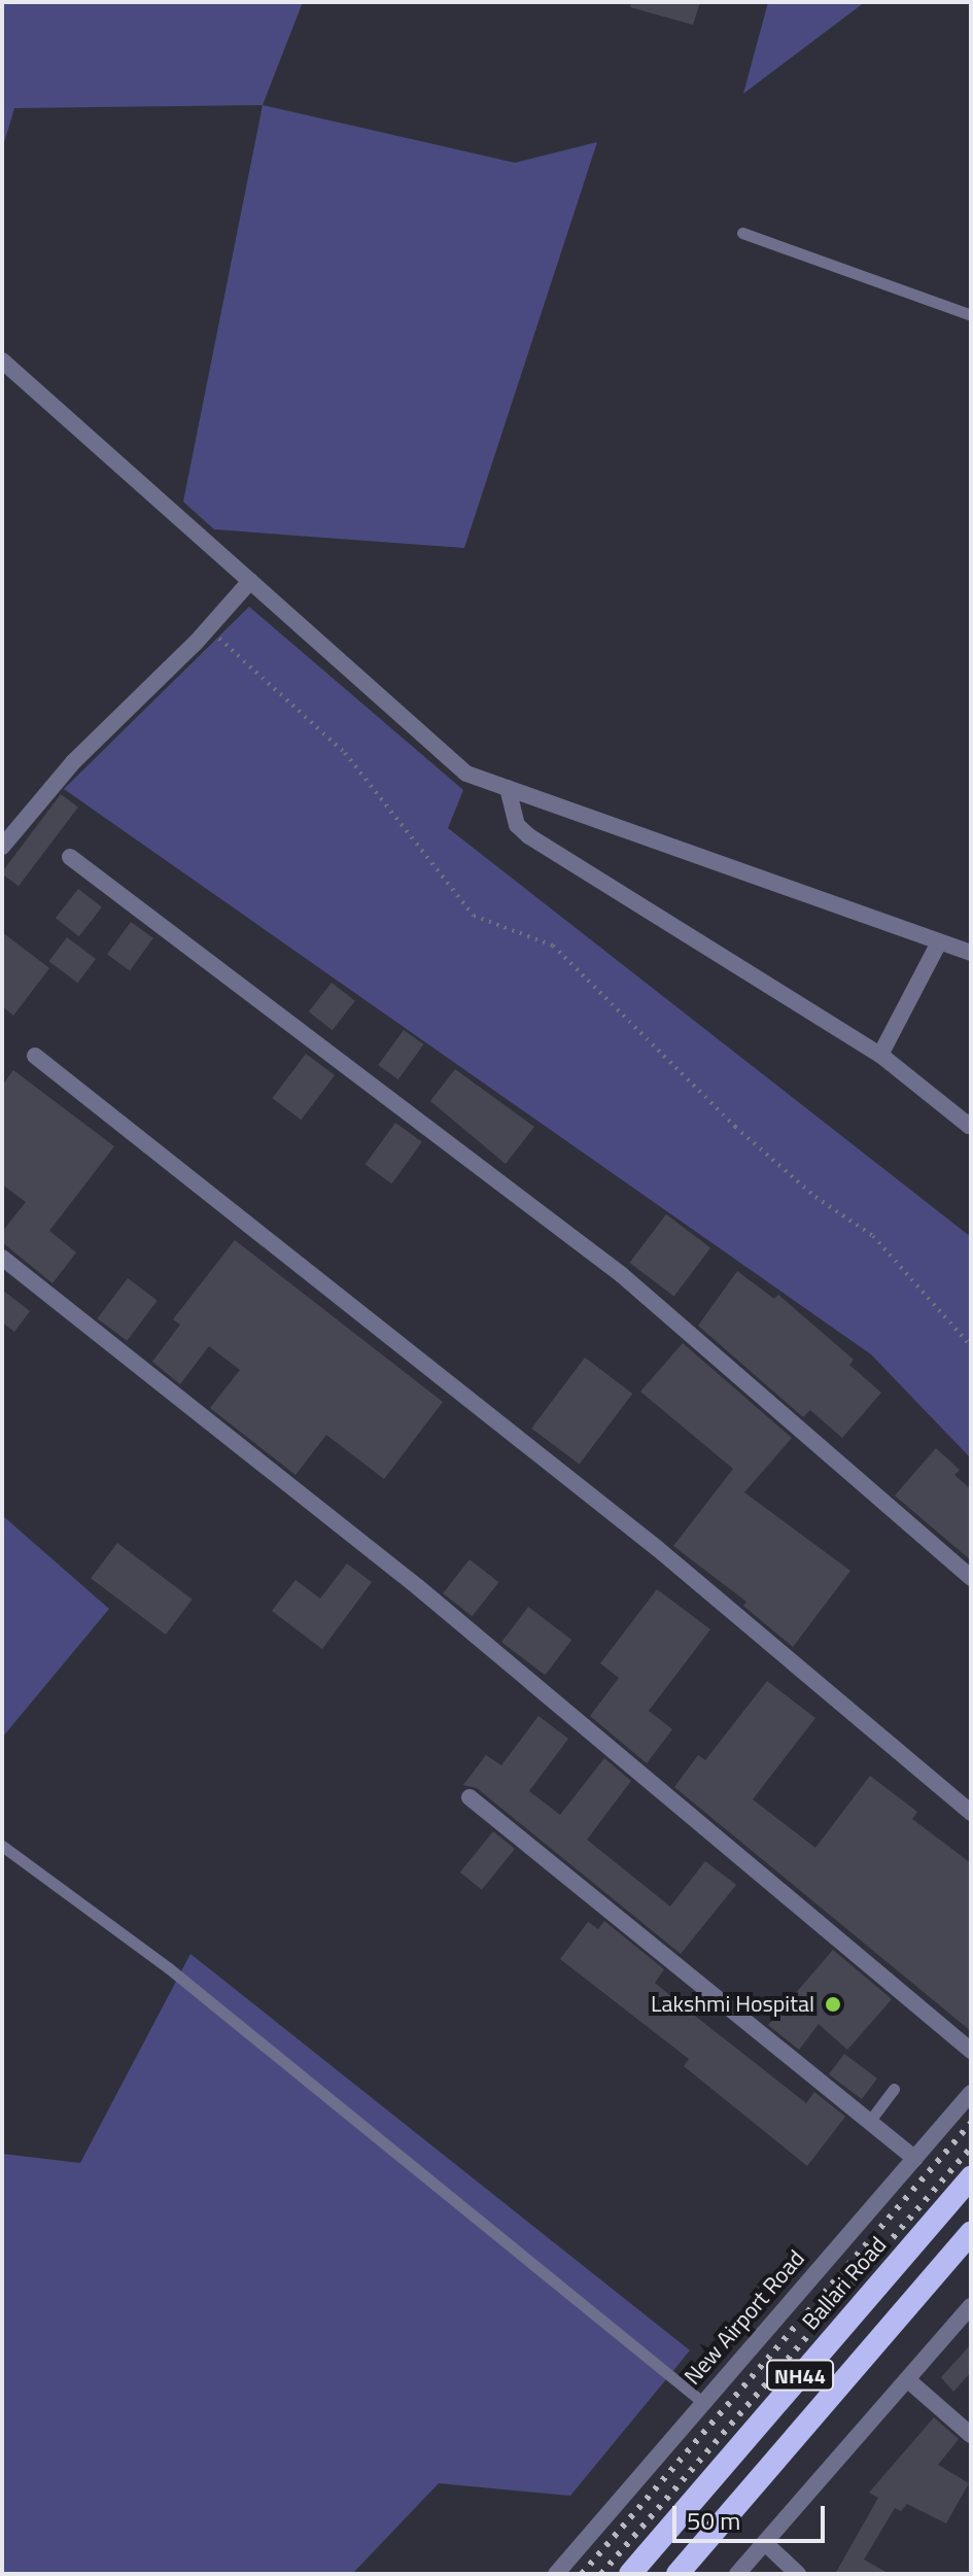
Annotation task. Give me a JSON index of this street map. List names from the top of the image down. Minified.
{"streets":{"highway":["Ballari Road","NH44"],"street":["New Airport Road"]},"places":["Lakshmi Hospital"],"scale_bar":"50 m"}
